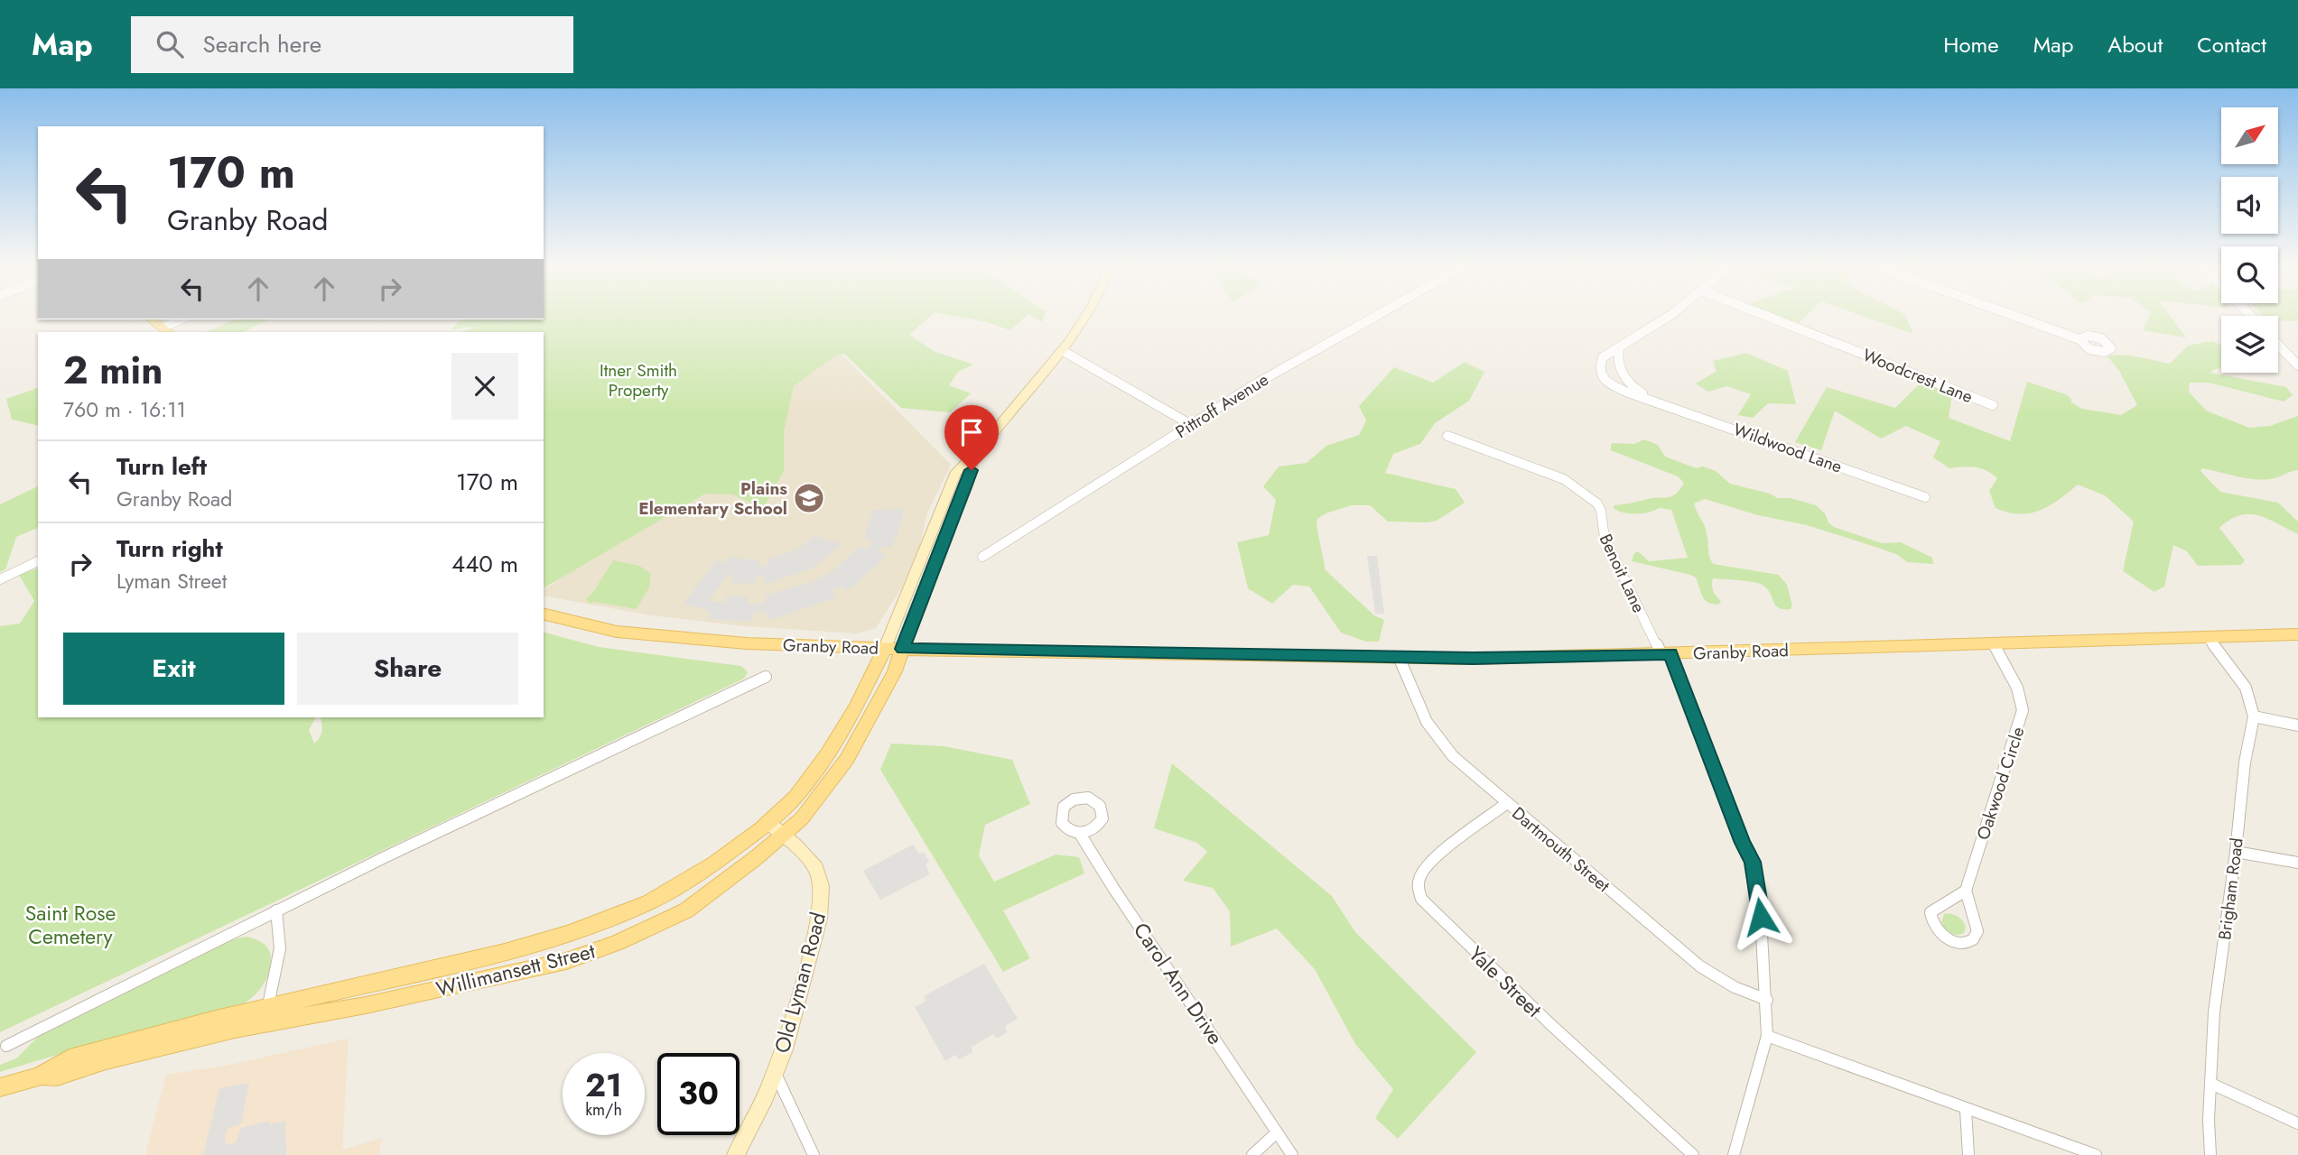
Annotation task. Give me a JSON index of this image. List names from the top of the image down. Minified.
{"streets":{"main road":["Granby Road","Willimansett Street","Old Lyman Road"],"street":["Woodcrest Lane","Pittroff Avenue","Wildwood Lane","Benoit Lane","Oakwood Circle","Dartmouth Street","Brigham Road","Yale Street","Carol Ann Drive"]},"crossings":[["Benoit Lane","Granby Road"],["Benoit Lane","Dartmouth Street"],["Granby Road","Oakwood Circle"],["Granby Road","Dartmouth Street"],["Granby Road","Brigham Road"],["Granby Road","Willimansett Street"],["Dartmouth Street","Yale Street"],["Willimansett Street","Old Lyman Road"]],"parks":["Itner Smith Property","Saint Rose Cemetery"],"places":{"school or university":["Plains Elementary School"]},"north":"top right","page":{"header":"Map","search":"Search here","nav":["Home","Map","About","Contact"],"turn":["170 m","Granby Road"],"heading":["2 min","760 m · 16:11"],"list":[{"name":"Turn left","note":"Granby Road","value":"170 m"},{"name":"Turn right","note":"Lyman Street","value":"440 m"}],"buttons":["Exit","Share"],"speed":"21 km/h","limit":"30"}}
